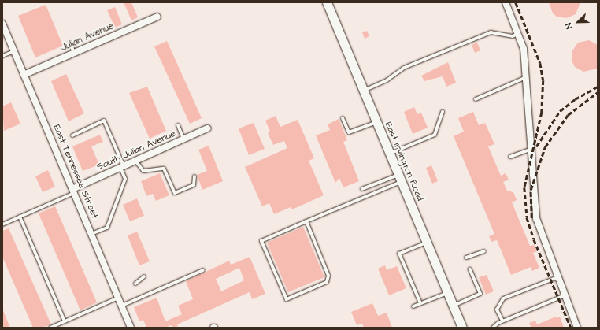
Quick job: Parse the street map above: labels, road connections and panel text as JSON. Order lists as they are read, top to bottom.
{
  "streets": {
    "street": [
      "Julian Avenue",
      "South Julian Avenue",
      "East Irvington Road",
      "East Tennessee Street"
    ]
  },
  "crossings": [
    ["Julian Avenue", "East Tennessee Street"],
    ["South Julian Avenue", "East Tennessee Street"]
  ],
  "north": "bottom left"
}
